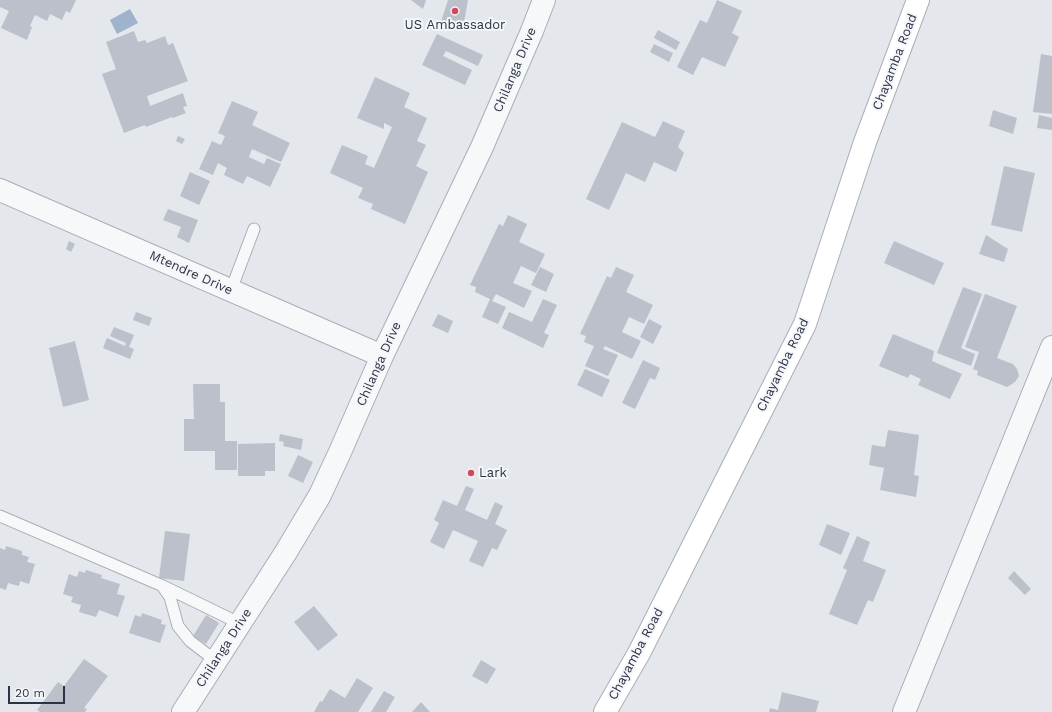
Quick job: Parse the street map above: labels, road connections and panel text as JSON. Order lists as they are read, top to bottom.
{
  "streets": {
    "street": ["Chayamba Road", "Chilanga Drive", "Mtendre Drive"]
  },
  "crossings": [
    ["Chilanga Drive", "Mtendre Drive"]
  ],
  "places": ["US Ambassador", "Lark"],
  "scale_bar": "20 m"
}
